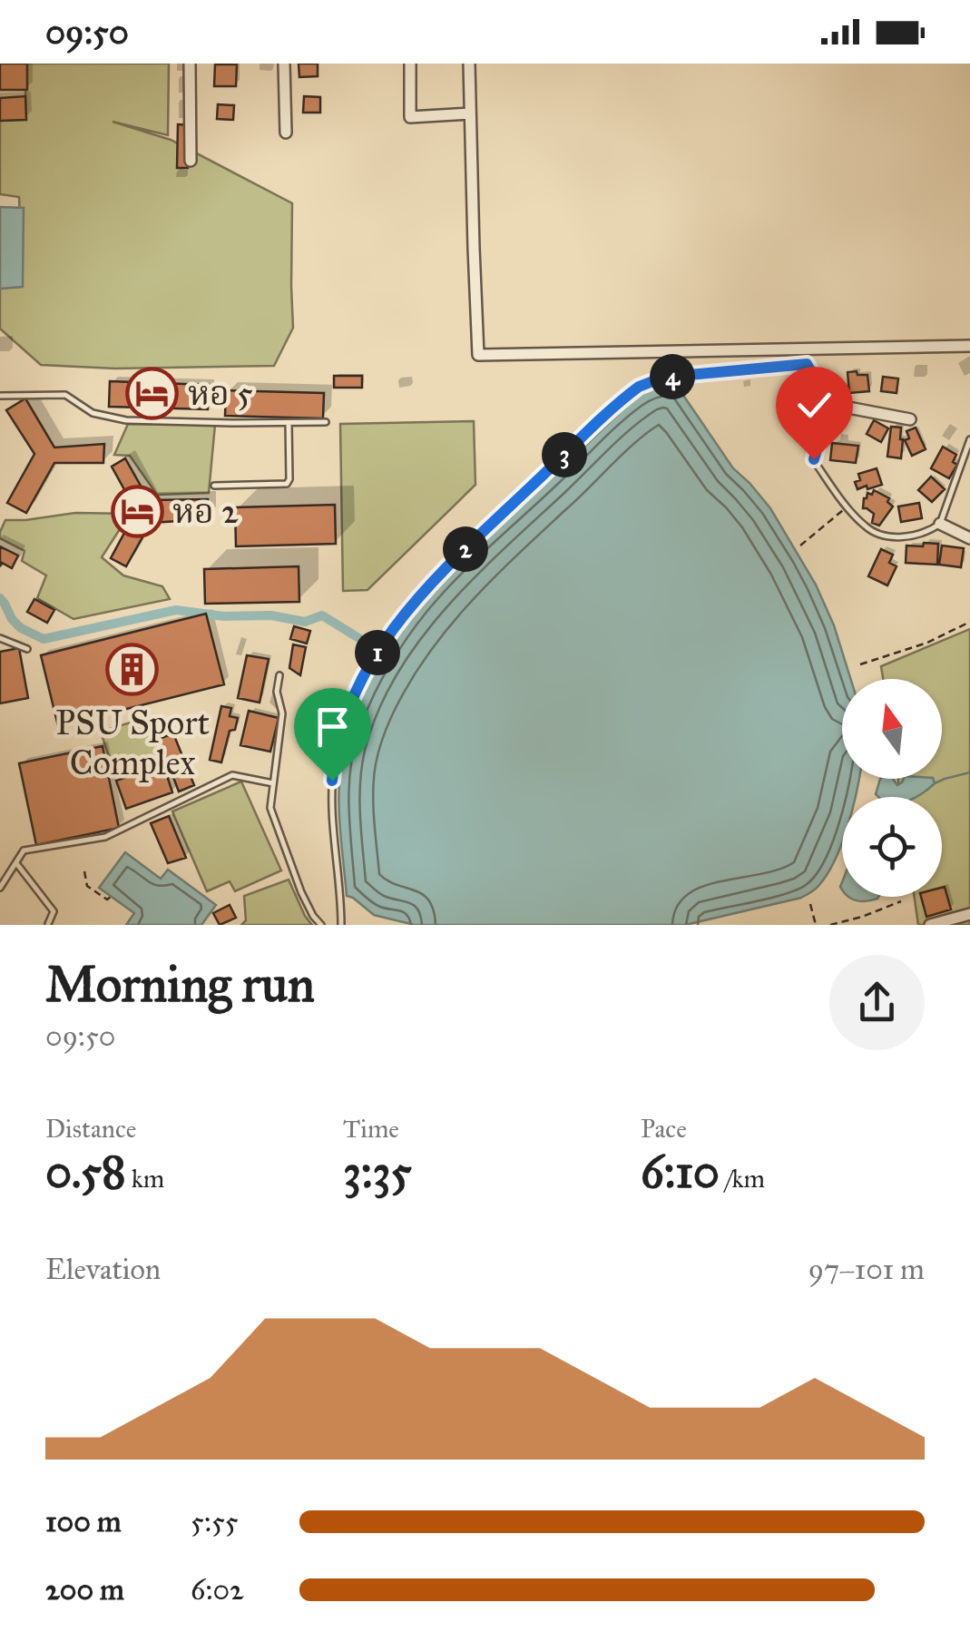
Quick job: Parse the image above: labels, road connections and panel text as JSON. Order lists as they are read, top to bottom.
{
  "places": {
    "hotel": ["หอ 5", "หอ 2"],
    "building": ["PSU Sport Complex"]
  },
  "north": "top",
  "page": {
    "status": "09:50",
    "pins": [
      "4",
      "3",
      "2",
      "1"
    ],
    "heading": ["Morning run", "09:50"],
    "stats": [
      ["Distance", "0.58 km"],
      ["Time", "3:35"],
      ["Pace", "6:10 /km"]
    ],
    "chart": ["Elevation", "97–101 m"],
    "list": [
      {
        "name": "100 m",
        "note": "5:55"
      },
      {
        "name": "200 m",
        "note": "6:02"
      }
    ]
  }
}
